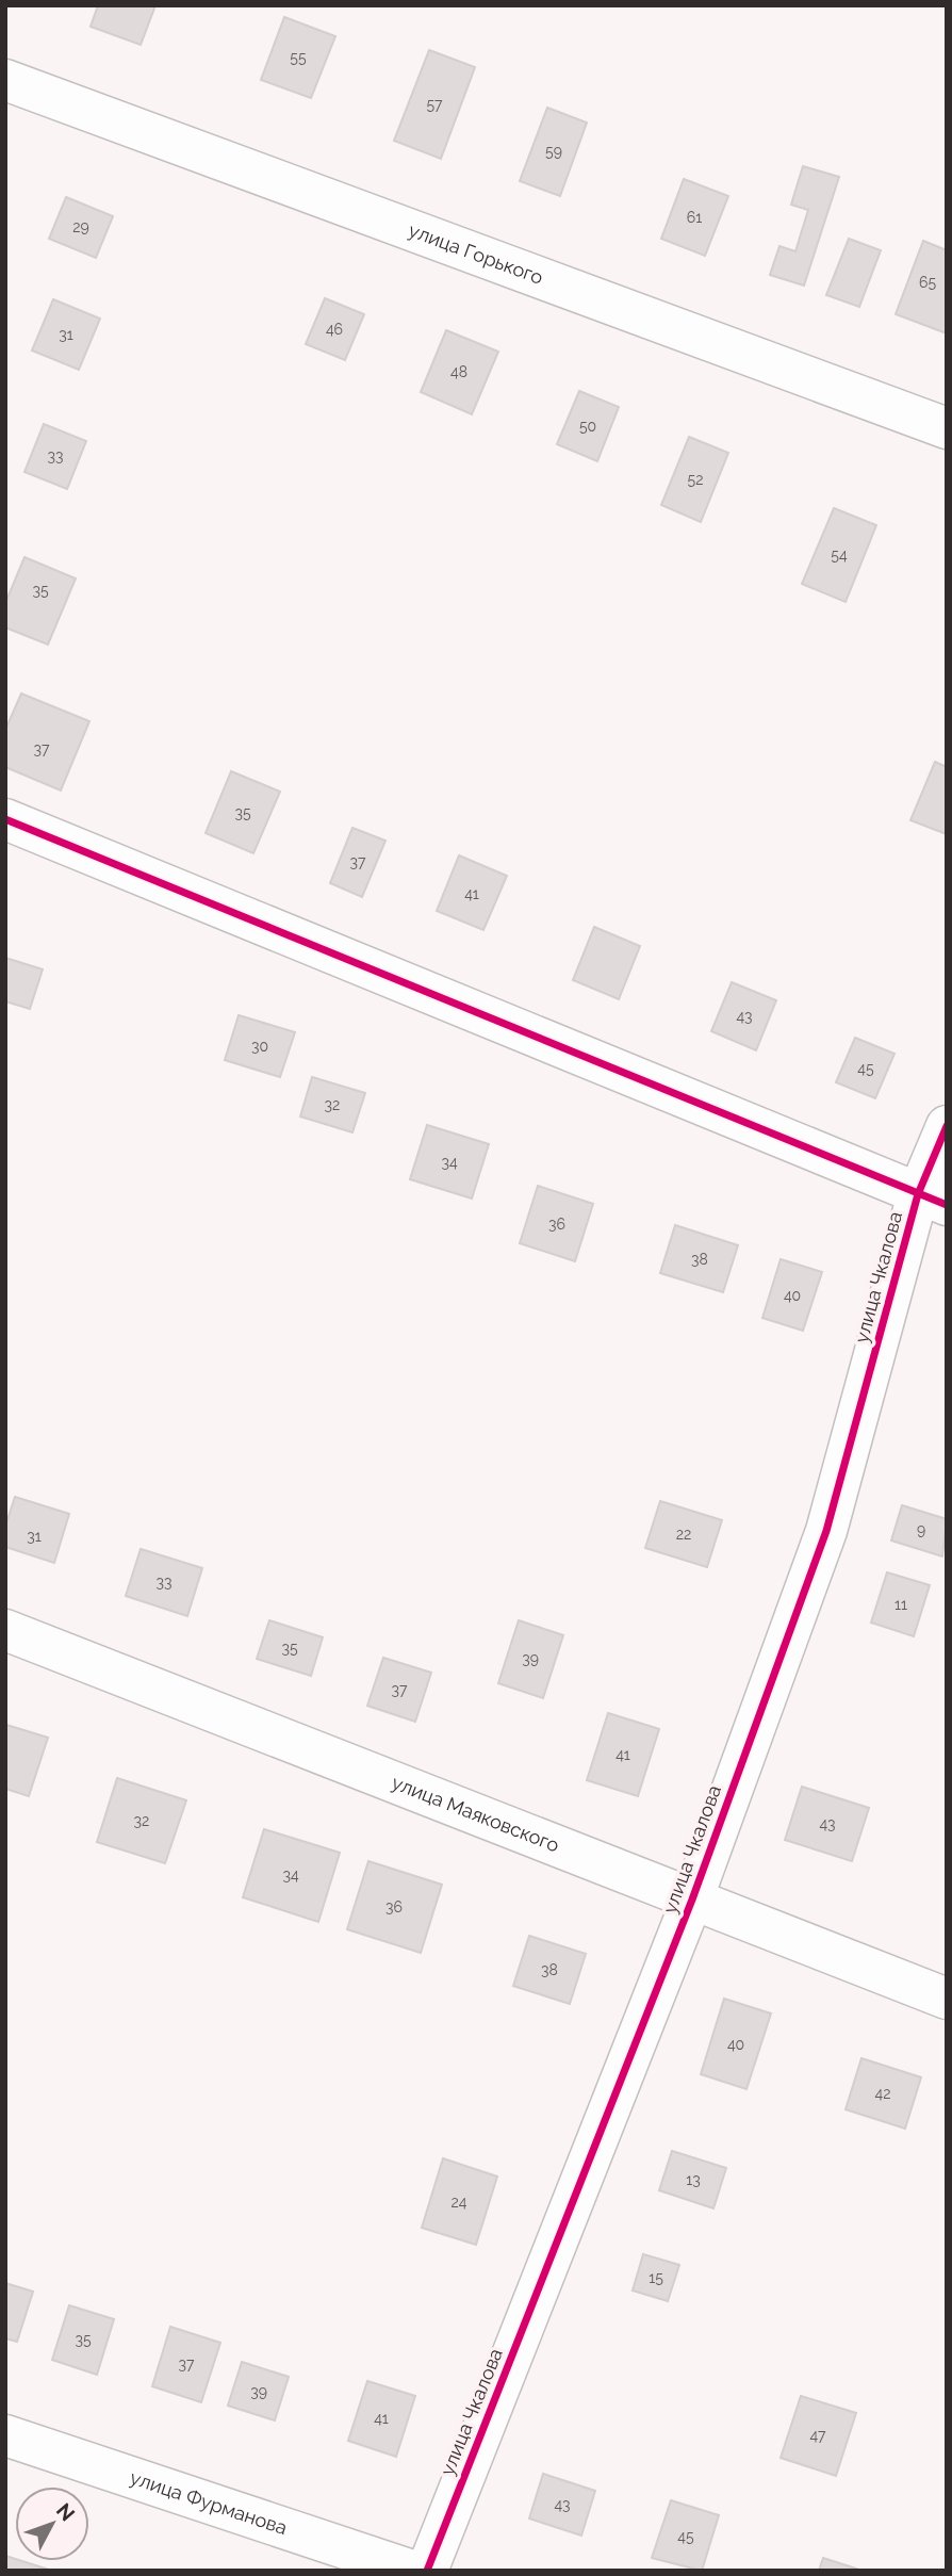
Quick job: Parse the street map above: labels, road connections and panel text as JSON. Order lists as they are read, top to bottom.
{
  "streets": {
    "street": [
      "улица Горького",
      "улица Чкалова",
      "улица Маяковского",
      "улица Фурманова"
    ]
  },
  "crossings": [
    ["улица Чкалова", "улица Маяковского"]
  ],
  "house_numbers": [
    "55",
    "57",
    "59",
    "61",
    "29",
    "65",
    "46",
    "31",
    "48",
    "50",
    "33",
    "52",
    "54",
    "35",
    "37",
    "35",
    "37",
    "41",
    "43",
    "30",
    "45",
    "32",
    "34",
    "36",
    "38",
    "40",
    "9",
    "22",
    "31",
    "33",
    "11",
    "35",
    "39",
    "37",
    "41",
    "32",
    "43",
    "34",
    "36",
    "38",
    "40",
    "42",
    "13",
    "24",
    "15",
    "35",
    "37",
    "39",
    "41",
    "47",
    "43",
    "45"
  ],
  "north": "top right"
}
